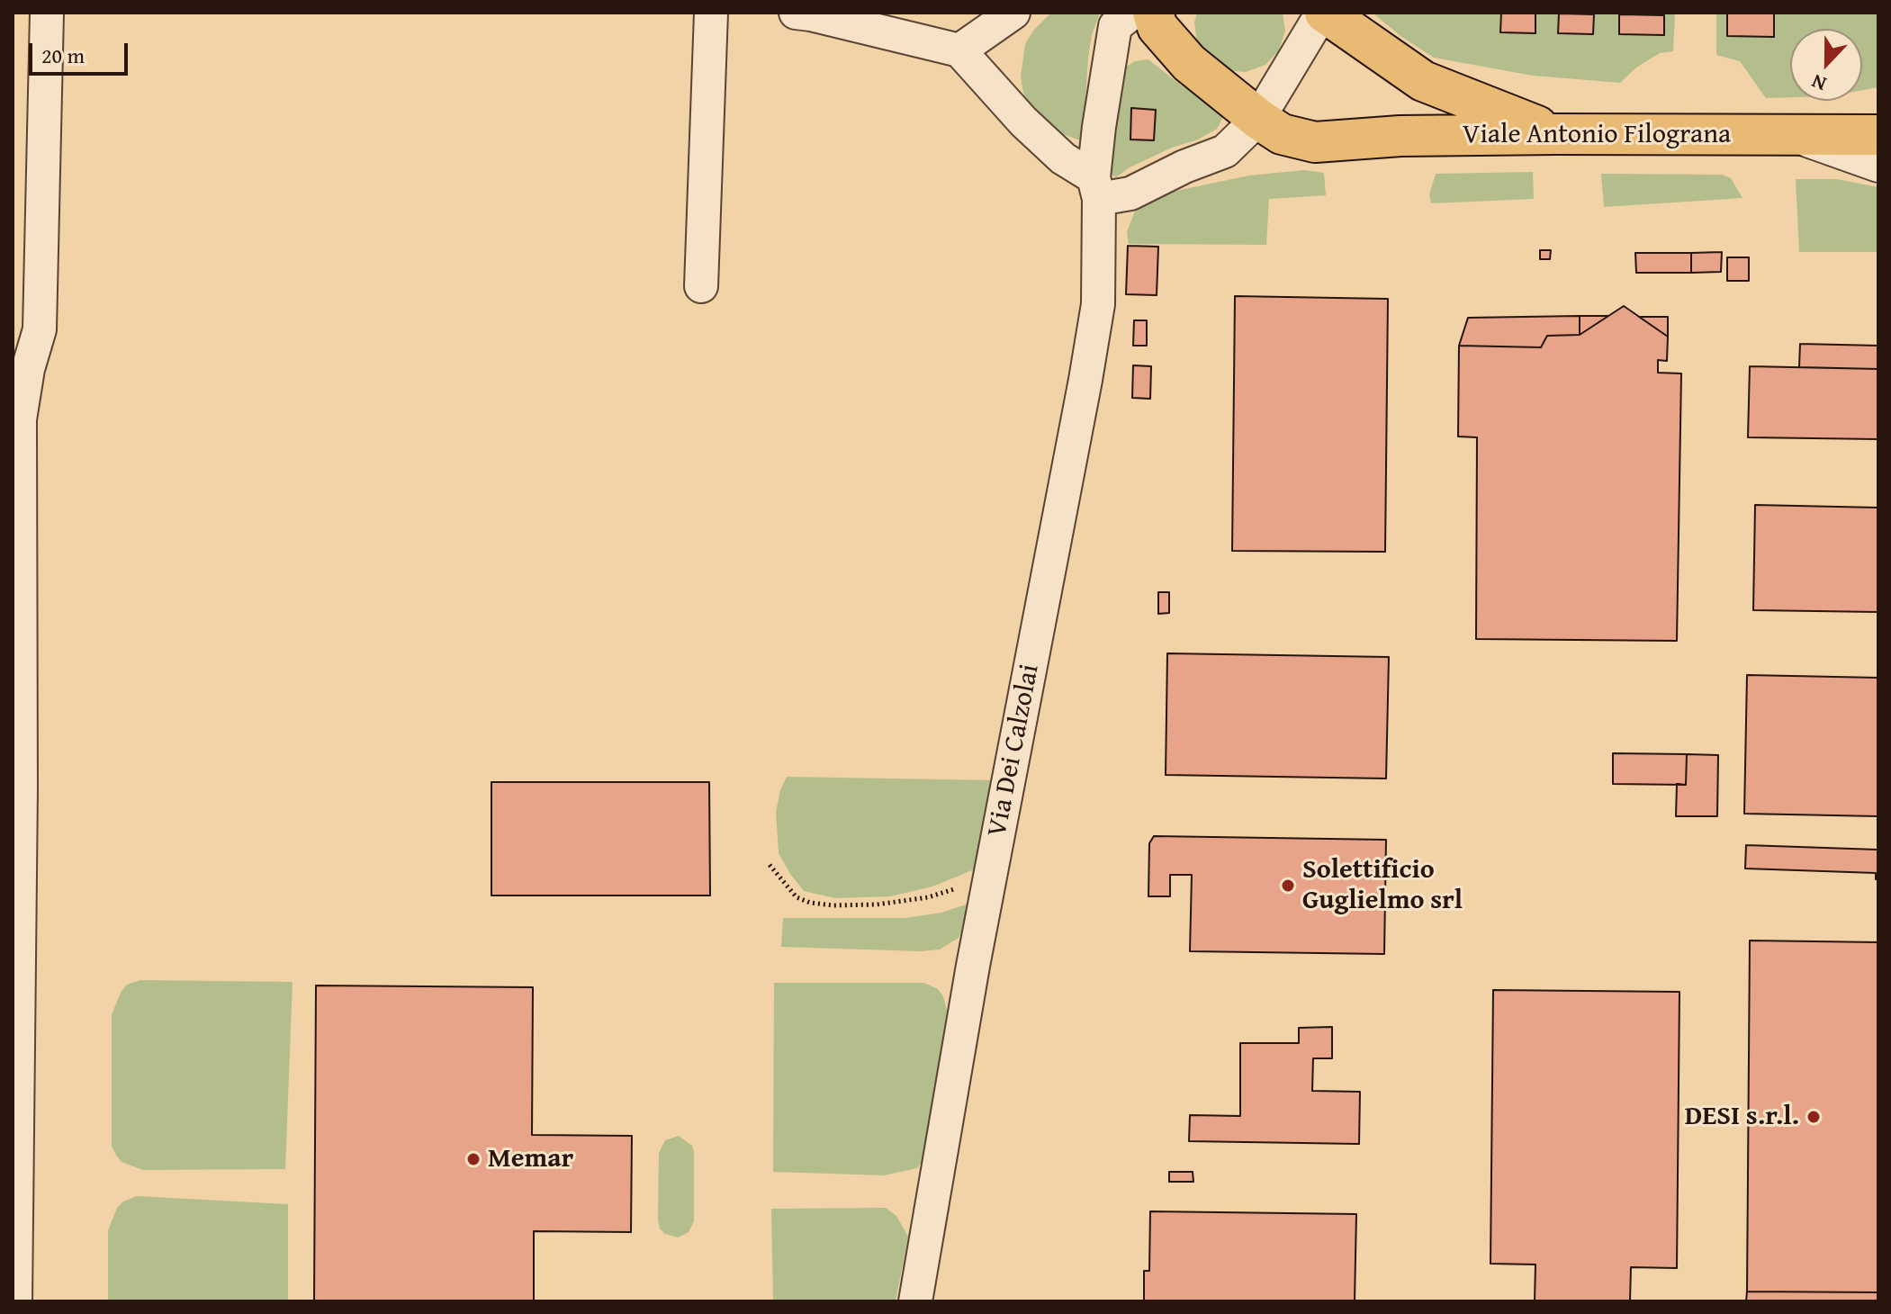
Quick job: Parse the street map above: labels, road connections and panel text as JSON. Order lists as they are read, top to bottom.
{
  "streets": {
    "main road": ["Viale Antonio Filograna"],
    "street": ["Via Dei Calzolai"]
  },
  "places": ["Solettificio Guglielmo srl", "DESI s.r.l.", "Memar"],
  "scale_bar": "20 m",
  "north": "bottom"
}
